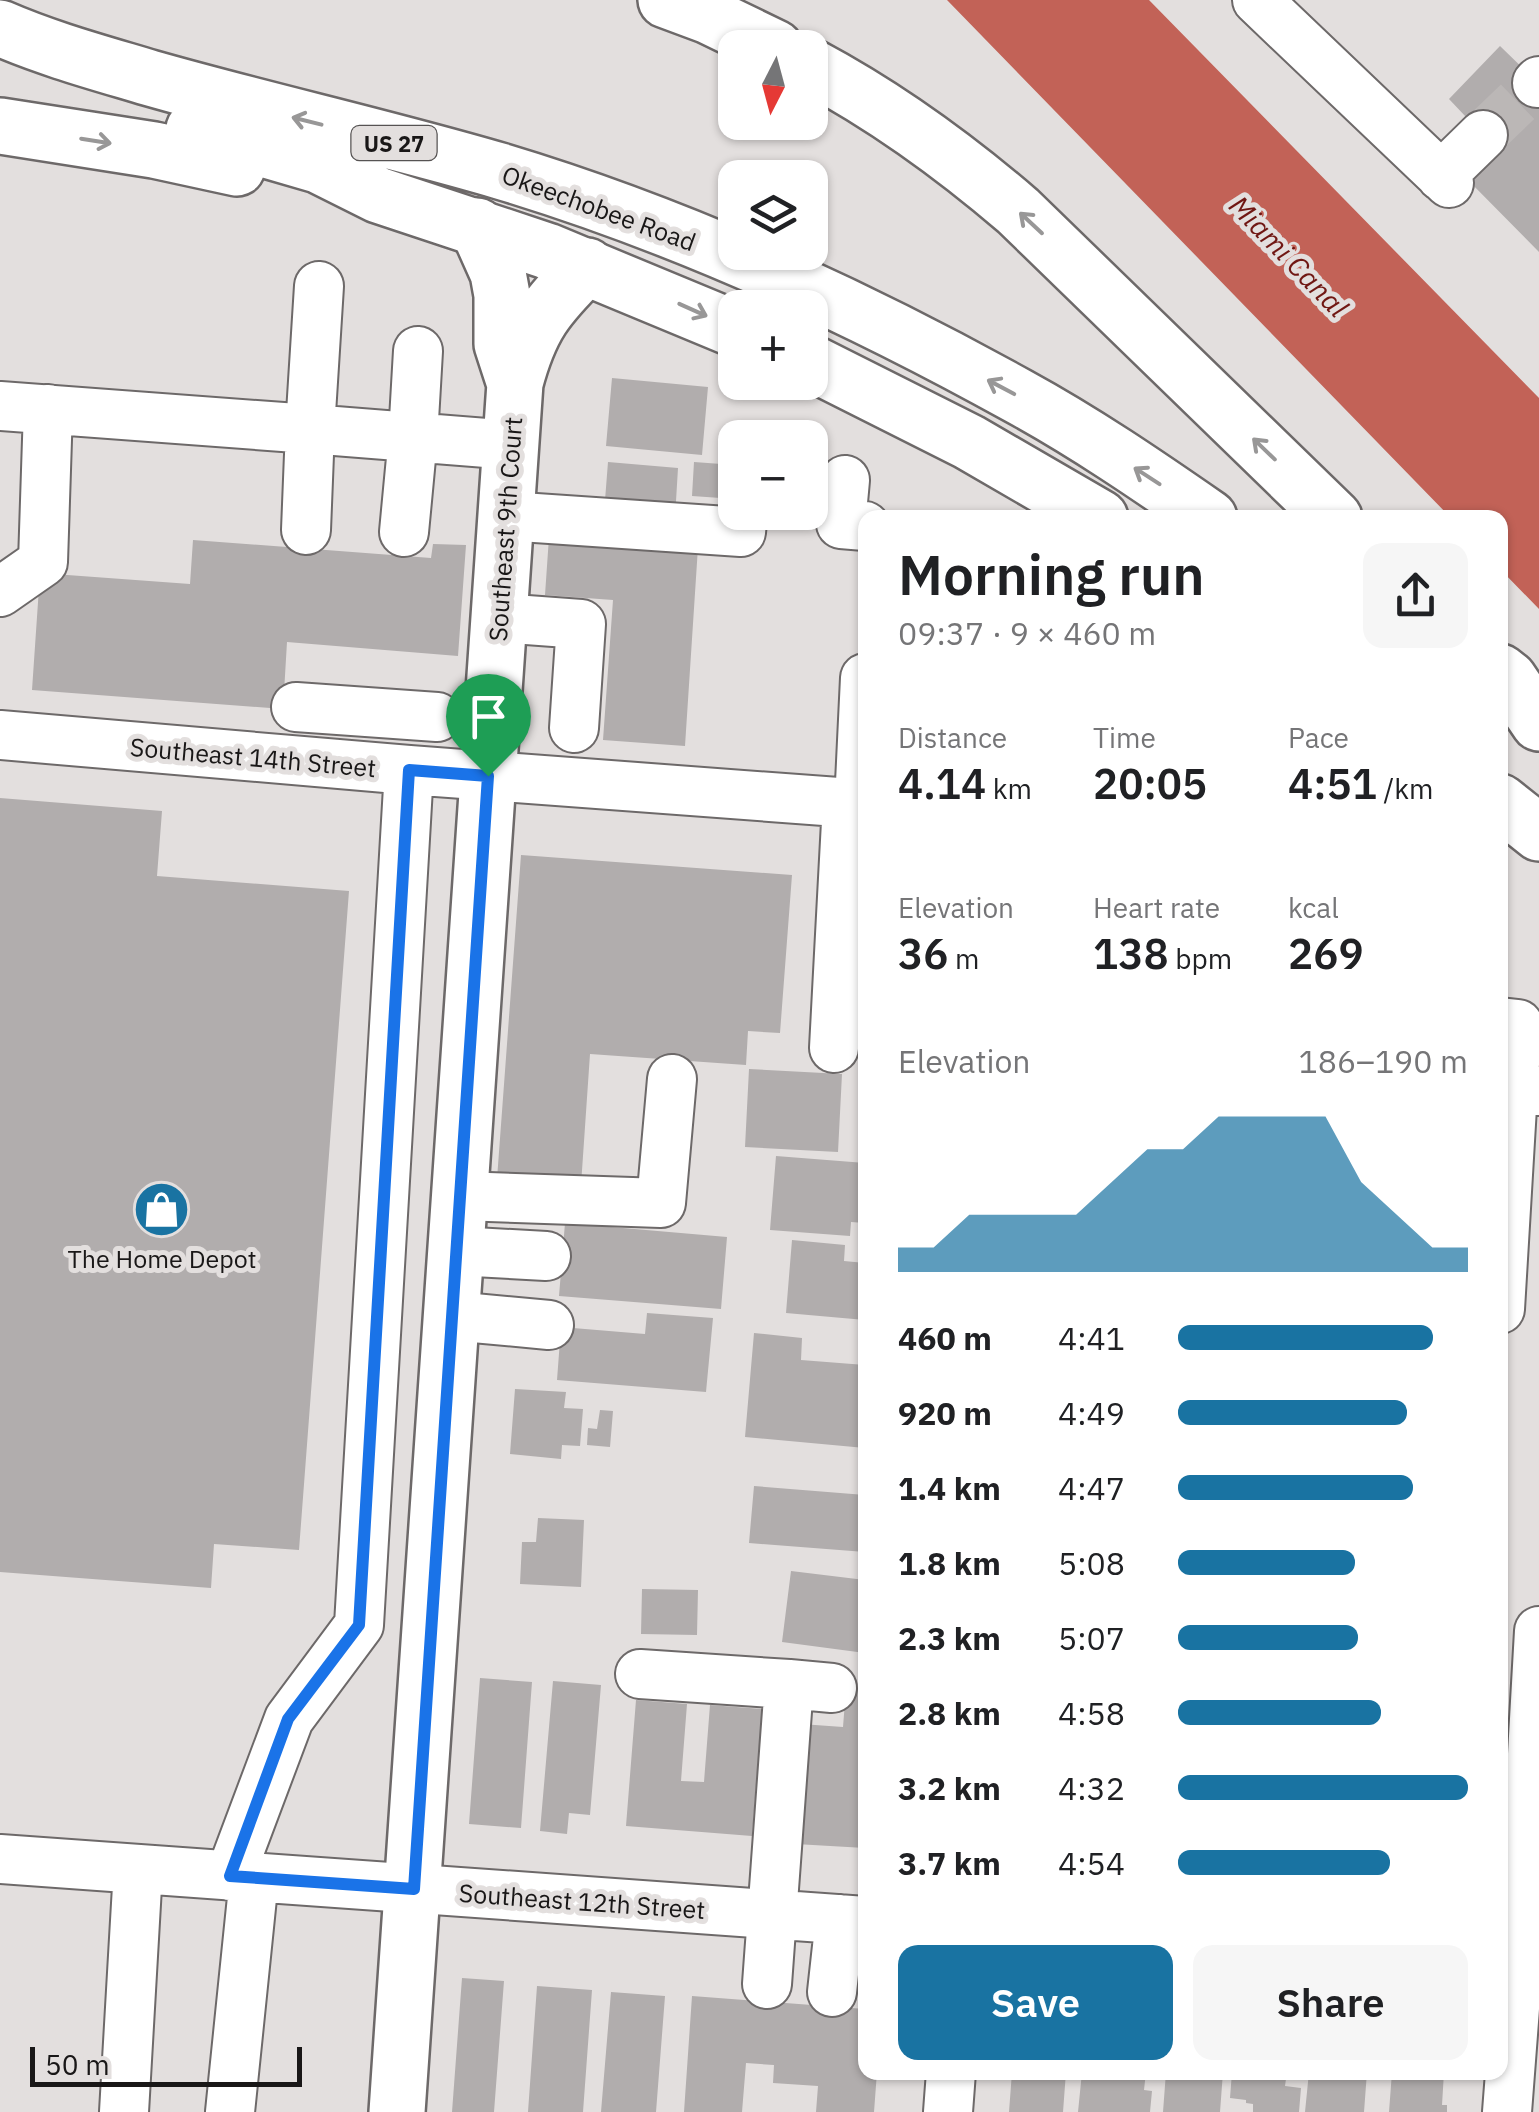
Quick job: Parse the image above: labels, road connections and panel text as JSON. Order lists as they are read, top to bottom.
{
  "streets": {
    "main road": ["US 27", "Okeechobee Road", "Southeast 9th Court"],
    "street": ["Southeast 14th Street", "Southeast 12th Street"]
  },
  "crossings": [
    ["US 27", "Southeast 9th Court"],
    ["Southeast 9th Court", "Southeast 14th Street"],
    ["Southeast 9th Court", "Southeast 12th Street"]
  ],
  "water": ["Miami Canal"],
  "places": {
    "shop": ["The Home Depot"]
  },
  "scale_bar": "50 m",
  "north": "bottom",
  "page": {
    "map_buttons": ["+", "−"],
    "heading": ["Morning run", "09:37 · 9 × 460 m"],
    "stats": [
      ["Distance", "4.14 km"],
      ["Time", "20:05"],
      ["Pace", "4:51 /km"],
      ["Elevation", "36 m"],
      ["Heart rate", "138 bpm"],
      ["kcal", "269"]
    ],
    "chart": ["Elevation", "186–190 m"],
    "list": [
      {
        "name": "460 m",
        "note": "4:41"
      },
      {
        "name": "920 m",
        "note": "4:49"
      },
      {
        "name": "1.4 km",
        "note": "4:47"
      },
      {
        "name": "1.8 km",
        "note": "5:08"
      },
      {
        "name": "2.3 km",
        "note": "5:07"
      },
      {
        "name": "2.8 km",
        "note": "4:58"
      },
      {
        "name": "3.2 km",
        "note": "4:32"
      },
      {
        "name": "3.7 km",
        "note": "4:54"
      }
    ],
    "buttons": ["Save", "Share"],
    "scale": "50 m"
  }
}
